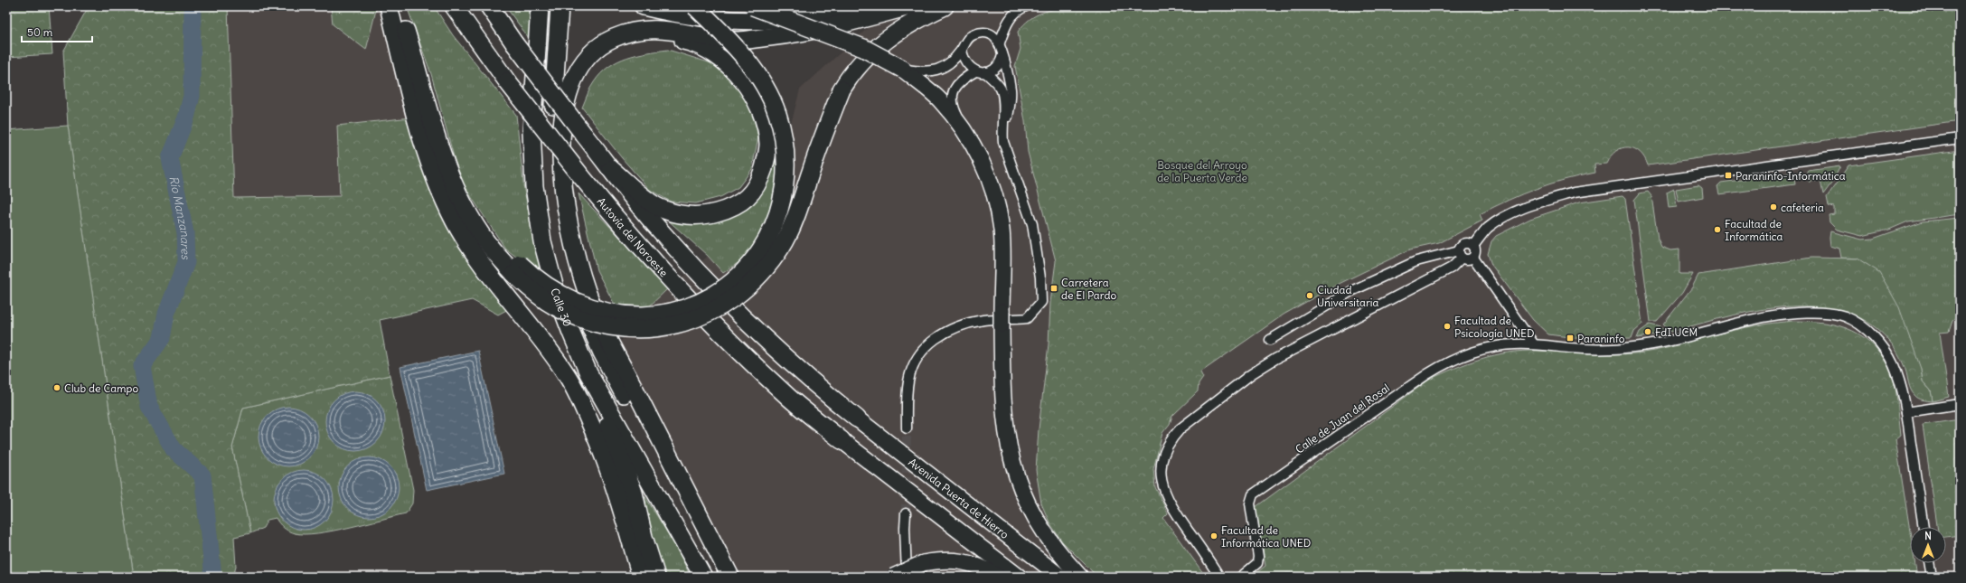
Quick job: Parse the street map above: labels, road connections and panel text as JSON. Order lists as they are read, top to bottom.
{
  "streets": {
    "highway": ["Autovía del Noroeste", "Calle 30", "Avenida Puerta de Hierro"],
    "street": ["Calle de Juan del Rosal"]
  },
  "water": ["Río Manzanares"],
  "parks": ["Bosque del Arroyo de la Puerta Verde"],
  "places": {
    "transit": ["Paraninfo-Informática", "Carretera de El Pardo", "Paraninfo"],
    "other": [
      "cafeteria",
      "Facultad de Informática",
      "Ciudad Universitaria",
      "Facultad de Psicología UNED",
      "FdI UCM",
      "Club de Campo",
      "Facultad de Informática UNED"
    ]
  },
  "scale_bar": "50 m",
  "north": "top"
}
